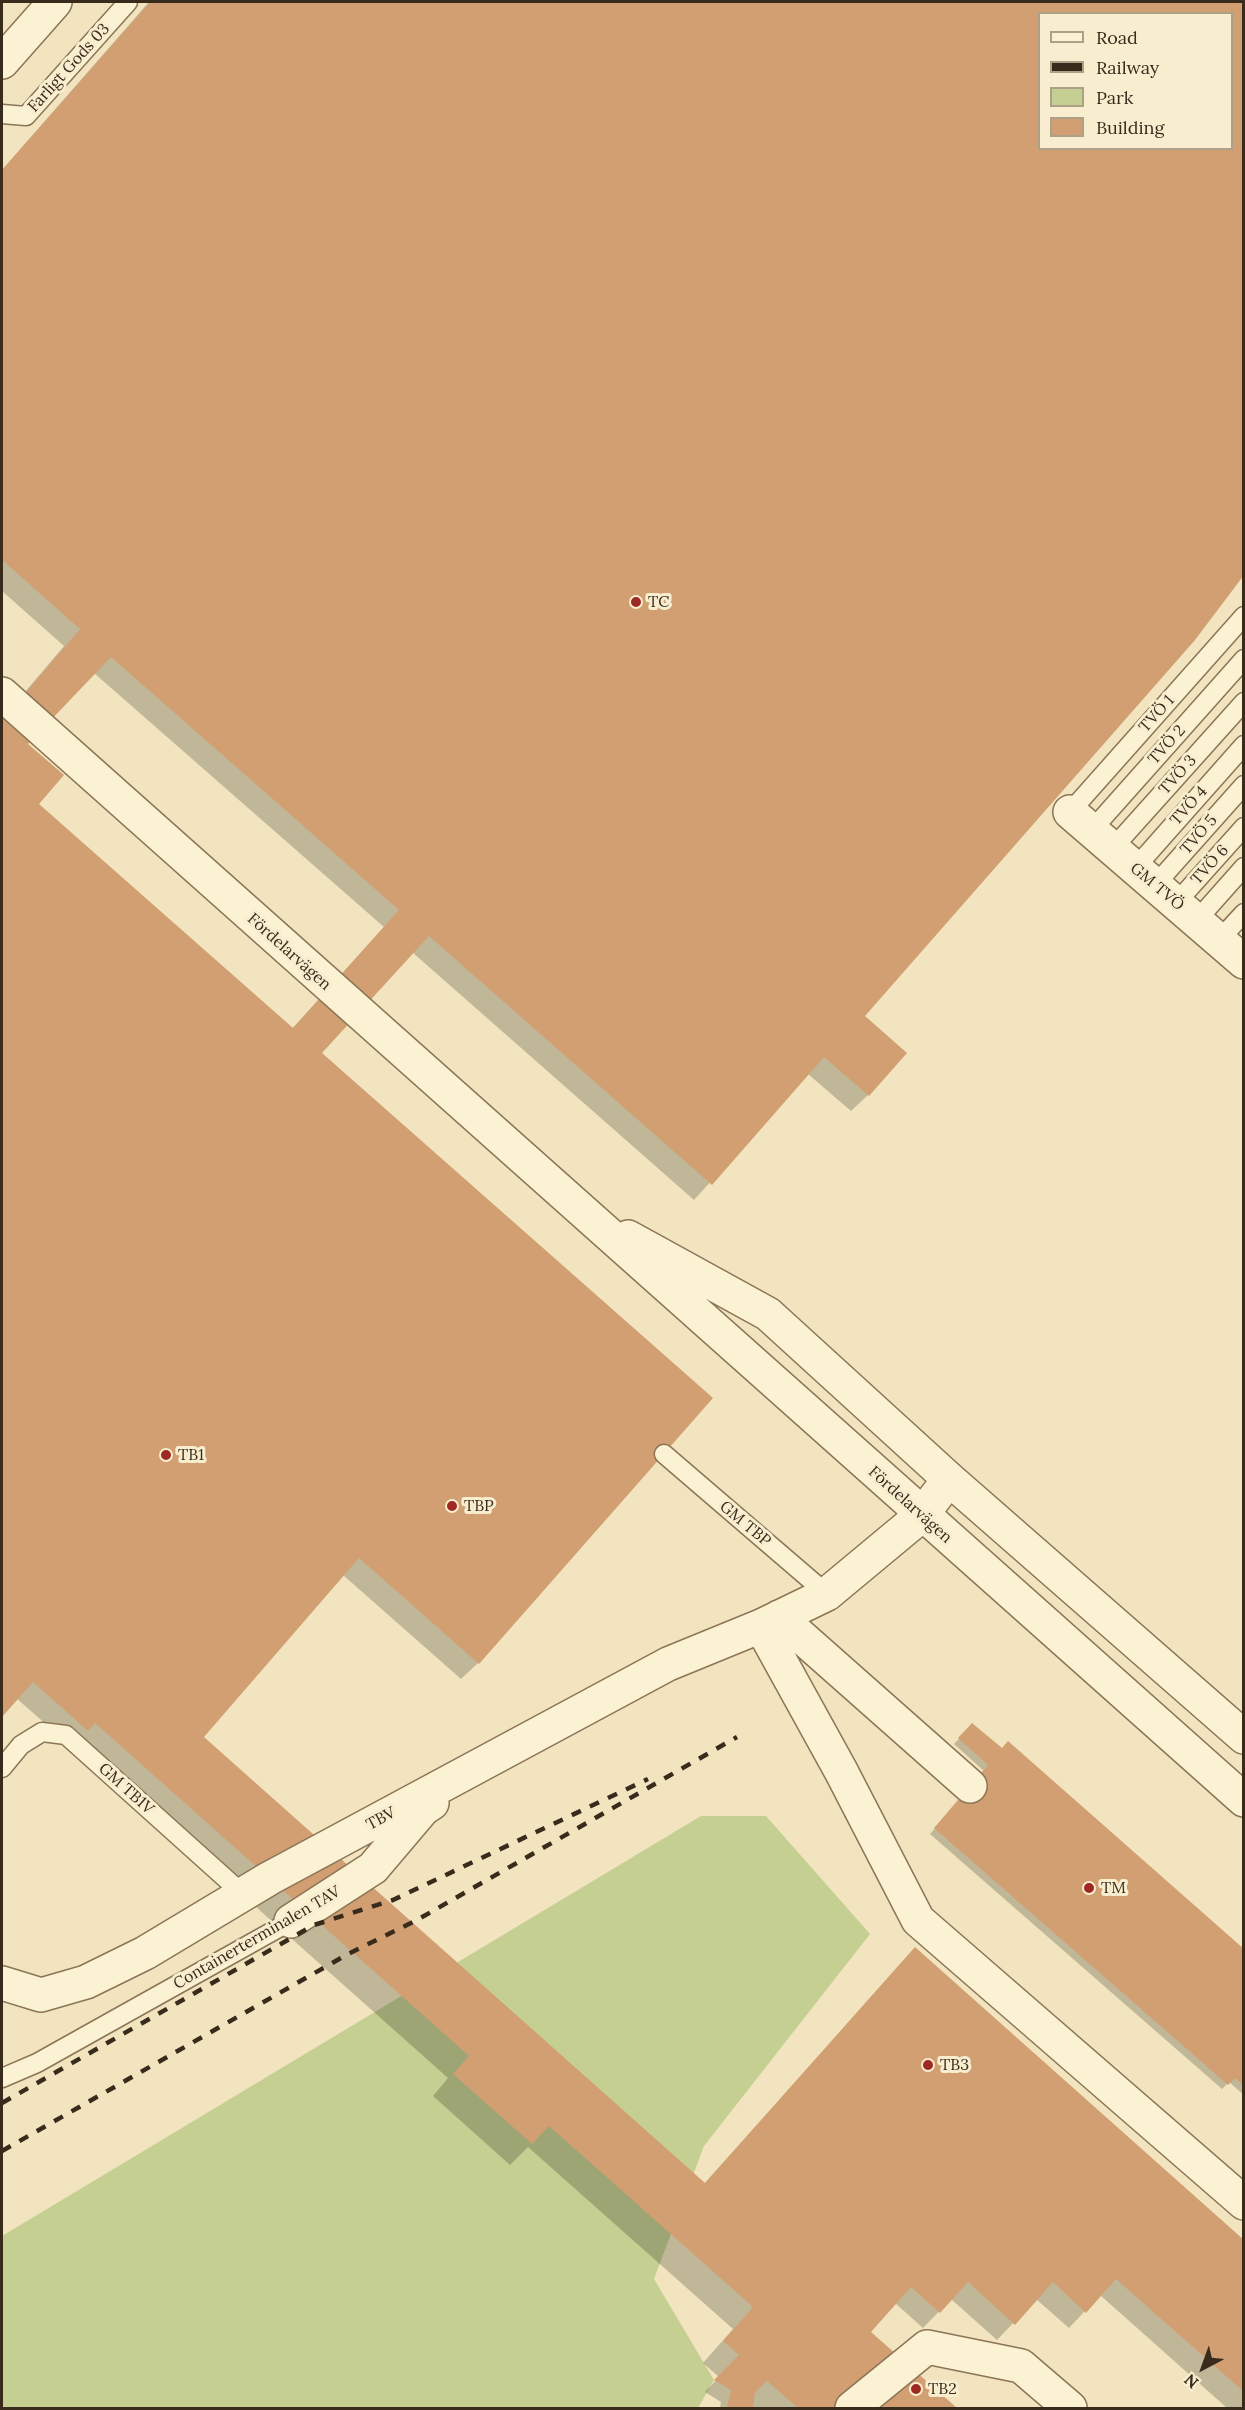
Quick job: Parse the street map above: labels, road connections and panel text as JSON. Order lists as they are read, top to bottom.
{
  "streets": {
    "street": ["Fördelarvägen", "TBV", "Containerterminalen TAV"],
    "lane": [
      "Farligt Gods 03",
      "TVÖ 1",
      "TVÖ 2",
      "TVÖ 3",
      "TVÖ 4",
      "TVÖ 5",
      "TVÖ 6",
      "GM TBP",
      "GM TB1V"
    ]
  },
  "crossings": [
    ["TVÖ 1", "TVÖ 2"],
    ["TVÖ 1", "TVÖ 3"],
    ["TVÖ 1", "TVÖ 4"],
    ["TVÖ 1", "TVÖ 5"],
    ["TVÖ 1", "TVÖ 6"],
    ["TVÖ 2", "TVÖ 3"],
    ["TVÖ 2", "TVÖ 4"],
    ["TVÖ 2", "TVÖ 5"],
    ["TVÖ 2", "TVÖ 6"],
    ["TVÖ 3", "TVÖ 4"],
    ["TVÖ 3", "TVÖ 5"],
    ["TVÖ 3", "TVÖ 6"],
    ["TVÖ 4", "TVÖ 5"],
    ["TVÖ 4", "TVÖ 6"],
    ["TVÖ 5", "TVÖ 6"],
    ["Fördelarvägen", "TBV"],
    ["GM TBP", "TBV"],
    ["GM TB1V", "TBV"],
    ["TBV", "Containerterminalen TAV"]
  ],
  "places": [
    "TC",
    "TB1",
    "TBP",
    "TM",
    "TB3",
    "TB2"
  ],
  "legend": [
    "Road",
    "Railway",
    "Park",
    "Building"
  ],
  "north": "bottom left"
}
